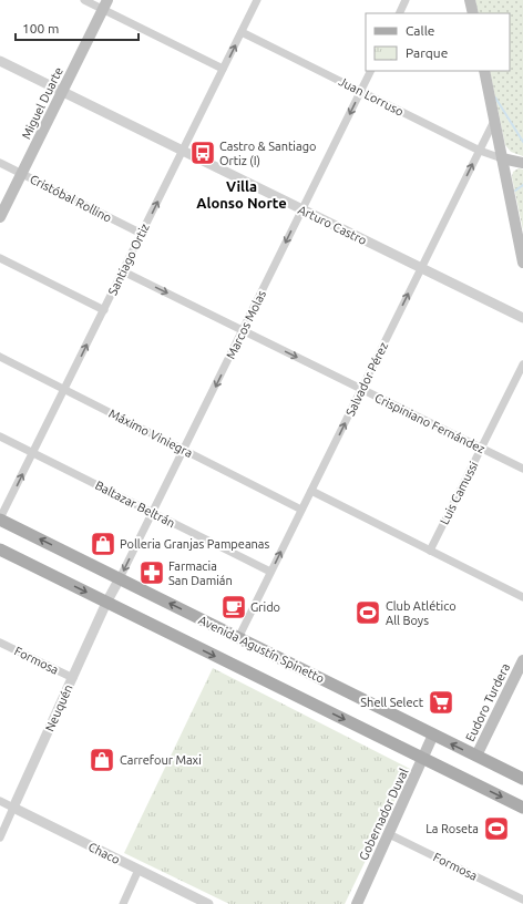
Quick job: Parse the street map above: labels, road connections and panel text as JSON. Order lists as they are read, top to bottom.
{
  "streets": {
    "main road": [
      "Miguel Duarte",
      "Avenida Agustín Spinetto",
      "Eudoro Turdera",
      "Gobernador Duval"
    ],
    "street": [
      "Juan Lorruso",
      "Cristóbal Rollino",
      "Arturo Castro",
      "Santiago Ortiz",
      "Marcos Molas",
      "Salvador Pérez",
      "Crispiniano Fernández",
      "Máximo Viniegra",
      "Luis Camussi",
      "Baltazar Beltrán",
      "Formosa",
      "Neuquén",
      "Chaco"
    ]
  },
  "crossings": [
    ["Juan Lorruso", "Santiago Ortiz"],
    ["Juan Lorruso", "Marcos Molas"],
    ["Juan Lorruso", "Salvador Pérez"],
    ["Miguel Duarte", "Cristóbal Rollino"],
    ["Miguel Duarte", "Arturo Castro"],
    ["Cristóbal Rollino", "Santiago Ortiz"],
    ["Arturo Castro", "Santiago Ortiz"],
    ["Arturo Castro", "Marcos Molas"],
    ["Arturo Castro", "Salvador Pérez"],
    ["Santiago Ortiz", "Crispiniano Fernández"],
    ["Santiago Ortiz", "Máximo Viniegra"],
    ["Santiago Ortiz", "Baltazar Beltrán"],
    ["Santiago Ortiz", "Avenida Agustín Spinetto"],
    ["Marcos Molas", "Crispiniano Fernández"],
    ["Marcos Molas", "Máximo Viniegra"],
    ["Marcos Molas", "Baltazar Beltrán"],
    ["Marcos Molas", "Avenida Agustín Spinetto"],
    ["Marcos Molas", "Neuquén"],
    ["Salvador Pérez", "Crispiniano Fernández"],
    ["Salvador Pérez", "Máximo Viniegra"],
    ["Salvador Pérez", "Baltazar Beltrán"],
    ["Salvador Pérez", "Avenida Agustín Spinetto"],
    ["Crispiniano Fernández", "Luis Camussi"],
    ["Avenida Agustín Spinetto", "Eudoro Turdera"],
    ["Avenida Agustín Spinetto", "Neuquén"],
    ["Avenida Agustín Spinetto", "Gobernador Duval"],
    ["Formosa", "Neuquén"],
    ["Formosa", "Gobernador Duval"],
    ["Neuquén", "Chaco"]
  ],
  "one_way": [
    "Santiago Ortiz",
    "Marcos Molas",
    "Salvador Pérez",
    "Crispiniano Fernández"
  ],
  "districts": ["Villa Alonso Norte"],
  "places": {
    "bus stop": ["Castro & Santiago Ortiz (I)"],
    "shop": ["Polleria Granjas Pampeanas", "Carrefour Maxi"],
    "pharmacy": ["Farmacia San Damián"],
    "cafe": ["Grido"],
    "sports": ["Club Atlético All Boys", "La Roseta"],
    "supermarket": ["Shell Select"]
  },
  "legend": ["Calle", "Parque"],
  "scale_bar": "100 m"
}
